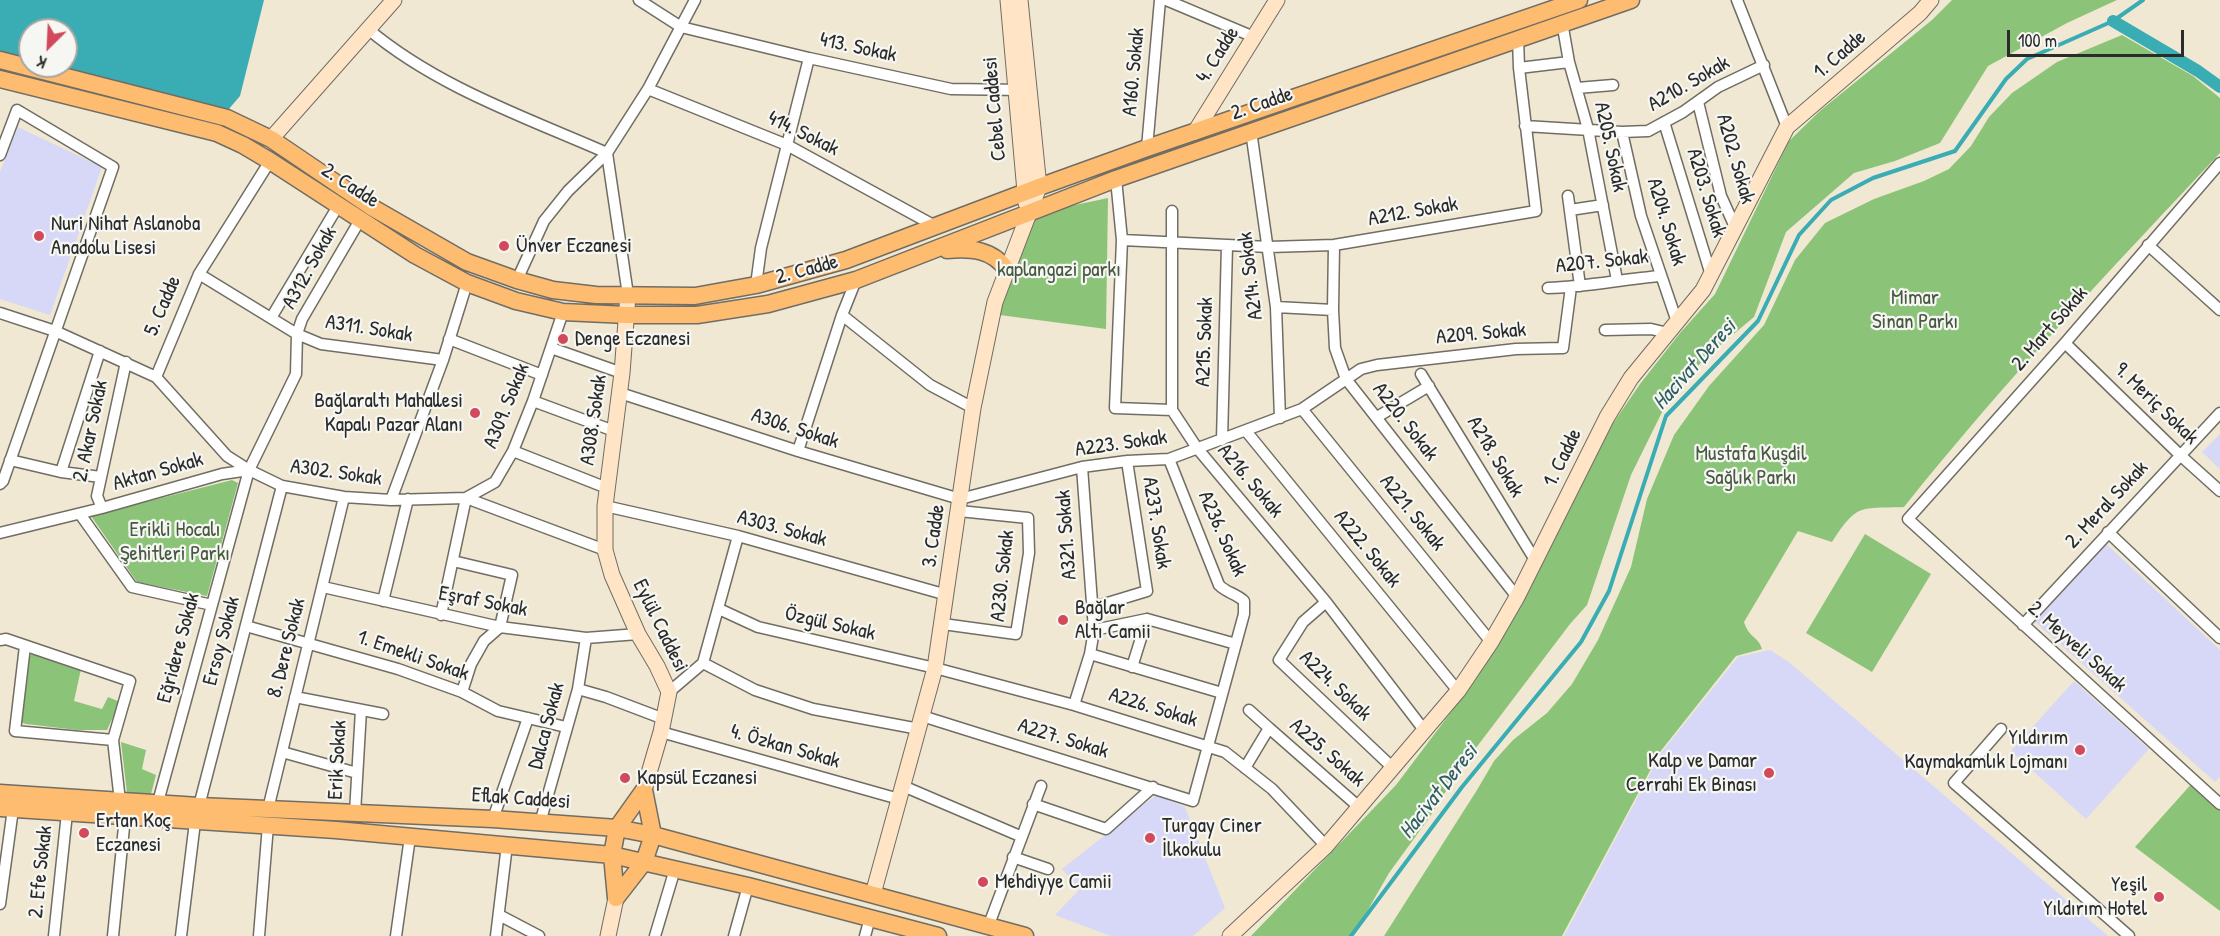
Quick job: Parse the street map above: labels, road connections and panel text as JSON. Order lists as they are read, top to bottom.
{
  "streets": {
    "main road": [
      "4. Cadde",
      "1. Cadde",
      "2. Cadde",
      "Cebel Caddesi",
      "A308. Sokak",
      "3. Cadde",
      "Eylül Caddesi",
      "Eflak Caddesi"
    ],
    "street": [
      "413. Sokak",
      "A160. Sokak",
      "A210. Sokak",
      "414. Sokak",
      "A205. Sokak",
      "A202. Sokak",
      "A203. Sokak",
      "A212. Sokak",
      "A204. Sokak",
      "A207. Sokak",
      "A312. Sokak",
      "A214. Sokak",
      "5. Cadde",
      "A311. Sokak",
      "2. Mart Sokak",
      "A209. Sokak",
      "A215. Sokak",
      "9. Meriç Sokak",
      "A309. Sokak",
      "A220. Sokak",
      "A306. Sokak",
      "2. Akar Sokak",
      "A223. Sokak",
      "A218. Sokak",
      "Aktan Sokak",
      "A302. Sokak",
      "A216. Sokak",
      "2. Meral Sokak",
      "A221. Sokak",
      "A237. Sokak",
      "A303. Sokak",
      "A236. Sokak",
      "A321. Sokak",
      "A222. Sokak",
      "A230. Sokak",
      "Eşraf Sokak",
      "Özgül Sokak",
      "Ersoy Sokak",
      "2. Meyveli Sokak",
      "Eğridere Sokak",
      "8. Dere Sokak",
      "1. Emekli Sokak",
      "A224. Sokak",
      "A226. Sokak",
      "Dalca Sokak",
      "A227. Sokak",
      "4. Özkan Sokak",
      "A225. Sokak",
      "Erik Sokak",
      "2. Efe Sokak"
    ]
  },
  "crossings": [
    ["413. Sokak", "Cebel Caddesi"],
    ["4. Cadde", "2. Cadde"],
    ["1. Cadde", "A202. Sokak"],
    ["1. Cadde", "A203. Sokak"],
    ["1. Cadde", "A204. Sokak"],
    ["1. Cadde", "A220. Sokak"],
    ["1. Cadde", "A218. Sokak"],
    ["1. Cadde", "A216. Sokak"],
    ["1. Cadde", "A221. Sokak"],
    ["1. Cadde", "A222. Sokak"],
    ["1. Cadde", "A224. Sokak"],
    ["1. Cadde", "A226. Sokak"],
    ["1. Cadde", "A225. Sokak"],
    ["A160. Sokak", "2. Cadde"],
    ["A210. Sokak", "A205. Sokak"],
    ["A210. Sokak", "A202. Sokak"],
    ["A210. Sokak", "A203. Sokak"],
    ["A210. Sokak", "A212. Sokak"],
    ["A210. Sokak", "A204. Sokak"],
    ["2. Cadde", "Cebel Caddesi"],
    ["2. Cadde", "414. Sokak"],
    ["2. Cadde", "A205. Sokak"],
    ["2. Cadde", "A212. Sokak"],
    ["2. Cadde", "A312. Sokak"],
    ["2. Cadde", "A214. Sokak"],
    ["2. Cadde", "5. Cadde"],
    ["2. Cadde", "A309. Sokak"],
    ["2. Cadde", "A308. Sokak"],
    ["2. Cadde", "3. Cadde"],
    ["Cebel Caddesi", "3. Cadde"],
    ["A205. Sokak", "A207. Sokak"],
    ["A212. Sokak", "A214. Sokak"],
    ["A212. Sokak", "A215. Sokak"],
    ["A212. Sokak", "A220. Sokak"],
    ["A204. Sokak", "A207. Sokak"],
    ["A207. Sokak", "A209. Sokak"],
    ["A312. Sokak", "A311. Sokak"],
    ["A312. Sokak", "Aktan Sokak"],
    ["A312. Sokak", "A302. Sokak"],
    ["A312. Sokak", "Eğridere Sokak"],
    ["A214. Sokak", "A223. Sokak"],
    ["5. Cadde", "A311. Sokak"],
    ["5. Cadde", "A302. Sokak"],
    ["2. Mart Sokak", "9. Meriç Sokak"],
    ["2. Mart Sokak", "2. Meyveli Sokak"],
    ["A209. Sokak", "A220. Sokak"],
    ["A209. Sokak", "A223. Sokak"],
    ["A215. Sokak", "A223. Sokak"],
    ["9. Meriç Sokak", "2. Meral Sokak"],
    ["A309. Sokak", "A302. Sokak"],
    ["A308. Sokak", "A306. Sokak"],
    ["A308. Sokak", "A302. Sokak"],
    ["A308. Sokak", "A303. Sokak"],
    ["A308. Sokak", "Eylül Caddesi"],
    ["A220. Sokak", "A223. Sokak"],
    ["A306. Sokak", "A223. Sokak"],
    ["A306. Sokak", "3. Cadde"],
    ["A306. Sokak", "A230. Sokak"],
    ["2. Akar Sokak", "Aktan Sokak"],
    ["2. Akar Sokak", "A302. Sokak"],
    ["A223. Sokak", "A216. Sokak"],
    ["A223. Sokak", "A221. Sokak"],
    ["A223. Sokak", "A237. Sokak"],
    ["A223. Sokak", "A236. Sokak"],
    ["A223. Sokak", "A321. Sokak"],
    ["A223. Sokak", "3. Cadde"],
    ["A223. Sokak", "A222. Sokak"],
    ["A223. Sokak", "A230. Sokak"],
    ["Aktan Sokak", "A302. Sokak"],
    ["Aktan Sokak", "Eğridere Sokak"],
    ["A302. Sokak", "Eylül Caddesi"],
    ["A302. Sokak", "Ersoy Sokak"],
    ["A302. Sokak", "Eğridere Sokak"],
    ["A302. Sokak", "8. Dere Sokak"],
    ["A216. Sokak", "A224. Sokak"],
    ["2. Meral Sokak", "2. Meyveli Sokak"],
    ["A237. Sokak", "A321. Sokak"],
    ["A303. Sokak", "3. Cadde"],
    ["A321. Sokak", "A226. Sokak"],
    ["3. Cadde", "A230. Sokak"],
    ["3. Cadde", "Özgül Sokak"],
    ["3. Cadde", "A226. Sokak"],
    ["3. Cadde", "A227. Sokak"],
    ["3. Cadde", "4. Özkan Sokak"],
    ["3. Cadde", "Eflak Caddesi"],
    ["Eşraf Sokak", "Eylül Caddesi"],
    ["Eşraf Sokak", "8. Dere Sokak"],
    ["Eşraf Sokak", "Dalca Sokak"],
    ["Özgül Sokak", "A226. Sokak"],
    ["Eylül Caddesi", "4. Özkan Sokak"],
    ["Ersoy Sokak", "1. Emekli Sokak"],
    ["Ersoy Sokak", "Eflak Caddesi"],
    ["Eğridere Sokak", "Eflak Caddesi"],
    ["8. Dere Sokak", "1. Emekli Sokak"],
    ["8. Dere Sokak", "Erik Sokak"],
    ["8. Dere Sokak", "Eflak Caddesi"],
    ["1. Emekli Sokak", "Dalca Sokak"],
    ["A226. Sokak", "A227. Sokak"],
    ["A226. Sokak", "A225. Sokak"],
    ["Dalca Sokak", "4. Özkan Sokak"],
    ["Dalca Sokak", "Eflak Caddesi"],
    ["Erik Sokak", "Eflak Caddesi"],
    ["Eflak Caddesi", "2. Efe Sokak"]
  ],
  "water": ["Hacivat Deresi"],
  "parks": [
    "kaplangazi parkı",
    "Mimar Sinan Parkı",
    "Mustafa Kuşdil Sağlık Parkı",
    "Erikli Hocalı Şehitleri Parkı"
  ],
  "places": [
    "Nuri Nihat Aslanoba Anadolu Lisesi",
    "Ünver Eczanesi",
    "Denge Eczanesi",
    "Bağlaraltı Mahallesi Kapalı Pazar Alanı",
    "Bağlar Altı Camii",
    "Yıldırım Kaymakamlık Lojmanı",
    "Kalp ve Damar Cerrahi Ek Binası",
    "Kapsül Eczanesi",
    "Ertan Koç Eczanesi",
    "Turgay Ciner İlkokulu",
    "Mehdiyye Camii",
    "Yeşil Yıldırım Hotel"
  ],
  "scale_bar": "100 m",
  "north": "bottom left"
}
